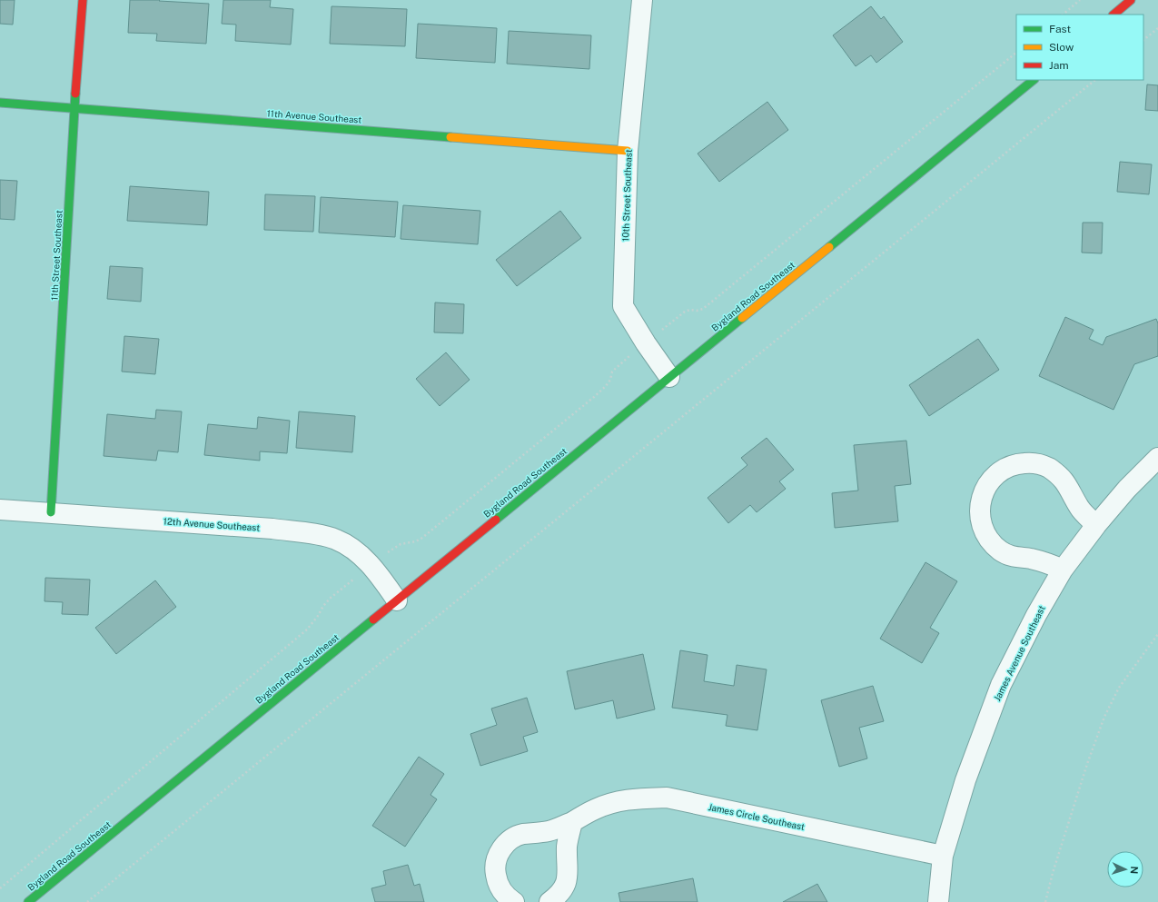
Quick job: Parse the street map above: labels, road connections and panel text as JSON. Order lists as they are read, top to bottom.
{
  "streets": {
    "street": [
      "11th Avenue Southeast",
      "10th Street Southeast",
      "11th Street Southeast",
      "Bygland Road Southeast",
      "12th Avenue Southeast",
      "James Avenue Southeast",
      "James Circle Southeast"
    ]
  },
  "crossings": [
    ["11th Avenue Southeast", "10th Street Southeast"],
    ["11th Avenue Southeast", "11th Street Southeast"],
    ["10th Street Southeast", "Bygland Road Southeast"],
    ["11th Street Southeast", "12th Avenue Southeast"],
    ["Bygland Road Southeast", "12th Avenue Southeast"],
    ["James Avenue Southeast", "James Circle Southeast"]
  ],
  "legend": ["Fast", "Slow", "Jam"],
  "north": "right"
}
